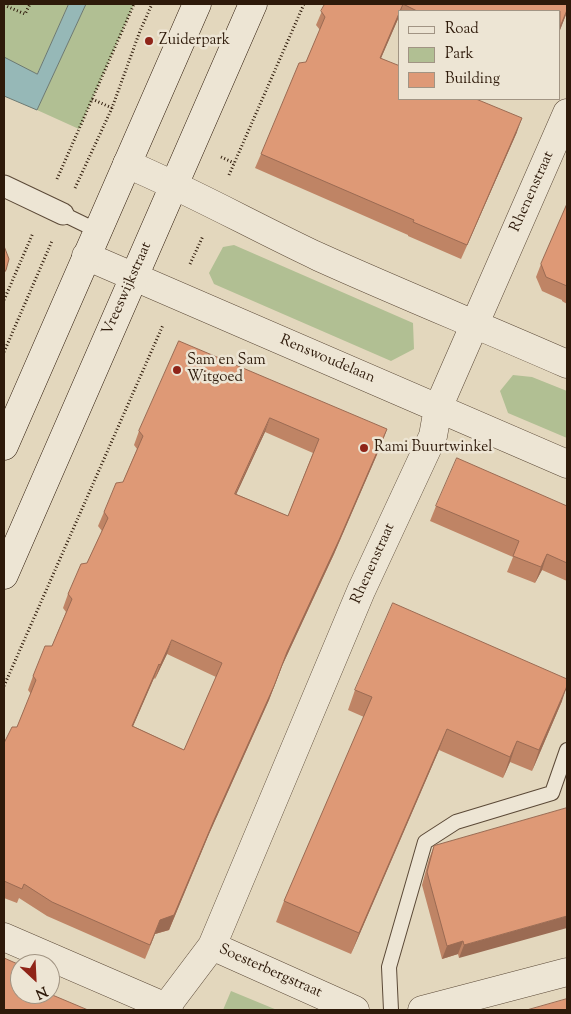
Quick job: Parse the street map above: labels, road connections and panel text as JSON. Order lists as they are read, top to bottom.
{
  "streets": {
    "street": [
      "Rhenenstraat",
      "Vreeswijkstraat",
      "Renswoudelaan",
      "Soesterbergstraat"
    ]
  },
  "crossings": [
    ["Rhenenstraat", "Renswoudelaan"],
    ["Rhenenstraat", "Soesterbergstraat"],
    ["Vreeswijkstraat", "Renswoudelaan"]
  ],
  "places": ["Zuiderpark", "Sam en Sam Witgoed", "Rami Buurtwinkel"],
  "legend": ["Road", "Park", "Building"],
  "north": "bottom right"
}
